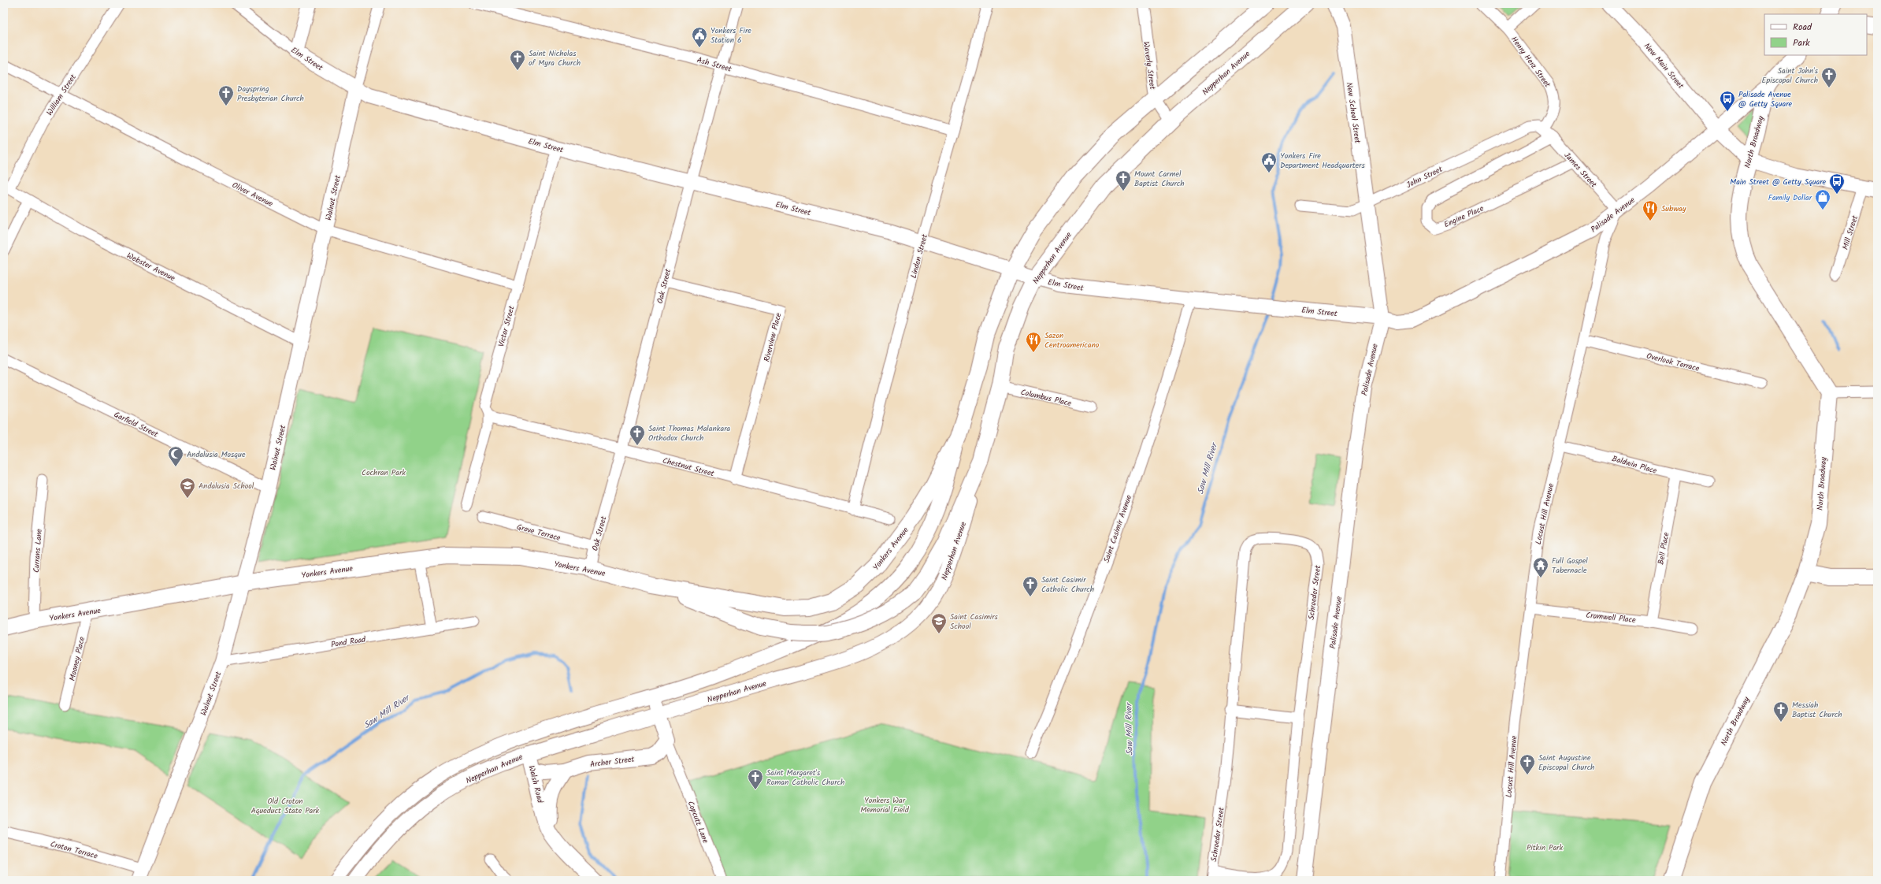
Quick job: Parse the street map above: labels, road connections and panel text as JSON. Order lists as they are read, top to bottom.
{
  "streets": {
    "main road": ["Nepperhan Avenue", "North Broadway", "Yonkers Avenue"],
    "street": [
      "Elm Street",
      "Henry Herz Street",
      "Ash Street",
      "Waverly Street",
      "New Main Street",
      "William Street",
      "New School Street",
      "James Street",
      "John Street",
      "Oliver Avenue",
      "Walnut Street",
      "Palisade Avenue",
      "Engine Place",
      "Mill Street",
      "Linden Street",
      "Webster Avenue",
      "Oak Street",
      "Victor Street",
      "Riverview Place",
      "Overlook Terrace",
      "Columbus Place",
      "Garfield Street",
      "Baldwin Place",
      "Chestnut Street",
      "Locust Hill Avenue",
      "Saint Casimir Avenue",
      "Grove Terrace",
      "Bell Place",
      "Currans Lane",
      "Schroeder Street",
      "Cromwell Place",
      "Pond Road",
      "Mooney Place",
      "Archer Street",
      "Walsh Road",
      "Copcutt Lane",
      "Croton Terrace"
    ]
  },
  "crossings": [
    ["Elm Street", "Nepperhan Avenue"],
    ["Elm Street", "New School Street"],
    ["Elm Street", "Walnut Street"],
    ["Elm Street", "Palisade Avenue"],
    ["Elm Street", "Linden Street"],
    ["Elm Street", "Oak Street"],
    ["Elm Street", "Victor Street"],
    ["Elm Street", "Saint Casimir Avenue"],
    ["Henry Herz Street", "James Street"],
    ["Henry Herz Street", "John Street"],
    ["Ash Street", "Linden Street"],
    ["Ash Street", "Oak Street"],
    ["Waverly Street", "Nepperhan Avenue"],
    ["New Main Street", "North Broadway"],
    ["New Main Street", "Palisade Avenue"],
    ["Nepperhan Avenue", "Columbus Place"],
    ["Nepperhan Avenue", "Yonkers Avenue"],
    ["Nepperhan Avenue", "Walsh Road"],
    ["Nepperhan Avenue", "Copcutt Lane"],
    ["William Street", "Oliver Avenue"],
    ["William Street", "Webster Avenue"],
    ["New School Street", "John Street"],
    ["New School Street", "Palisade Avenue"],
    ["North Broadway", "Palisade Avenue"],
    ["James Street", "John Street"],
    ["James Street", "Palisade Avenue"],
    ["James Street", "Engine Place"],
    ["James Street", "Locust Hill Avenue"],
    ["Oliver Avenue", "Walnut Street"],
    ["Oliver Avenue", "Victor Street"],
    ["Walnut Street", "Webster Avenue"],
    ["Walnut Street", "Garfield Street"],
    ["Walnut Street", "Yonkers Avenue"],
    ["Walnut Street", "Pond Road"],
    ["Walnut Street", "Croton Terrace"],
    ["Palisade Avenue", "Locust Hill Avenue"],
    ["Linden Street", "Chestnut Street"],
    ["Oak Street", "Riverview Place"],
    ["Oak Street", "Chestnut Street"],
    ["Oak Street", "Grove Terrace"],
    ["Oak Street", "Yonkers Avenue"],
    ["Victor Street", "Chestnut Street"],
    ["Riverview Place", "Chestnut Street"],
    ["Overlook Terrace", "Locust Hill Avenue"],
    ["Baldwin Place", "Locust Hill Avenue"],
    ["Baldwin Place", "Bell Place"],
    ["Locust Hill Avenue", "Cromwell Place"],
    ["Yonkers Avenue", "Currans Lane"],
    ["Yonkers Avenue", "Mooney Place"],
    ["Bell Place", "Cromwell Place"],
    ["Archer Street", "Walsh Road"]
  ],
  "water": ["Saw Mill River"],
  "parks": [
    "Cochran Park",
    "Yonkers War Memorial Field",
    "Old Croton Aqueduct State Park",
    "Pitkin Park"
  ],
  "places": {
    "public building": ["Yonkers Fire Station 6", "Yonkers Fire Department Headquarters"],
    "church": [
      "Saint Nicholas of Myra Church",
      "Saint John's Episcopal Church",
      "Dayspring Presbyterian Church",
      "Mount Carmel Baptist Church",
      "Saint Thomas Malankara Orthodox Church",
      "Saint Casimir Catholic Church",
      "Messiah Baptist Church",
      "Saint Augustine Episcopal Church",
      "Saint Margaret's Roman Catholic Church"
    ],
    "bus stop": ["Palisade Avenue @ Getty Square", "Main Street @ Getty Square"],
    "shop": ["Family Dollar"],
    "restaurant": ["Subway", "Sazon Centroamericano"],
    "mosque": ["Andalusia Mosque"],
    "school or university": ["Andalusia School", "Saint Casimirs School"],
    "temple": ["Full Gospel Tabernacle"]
  },
  "legend": ["Road", "Park"]
}
